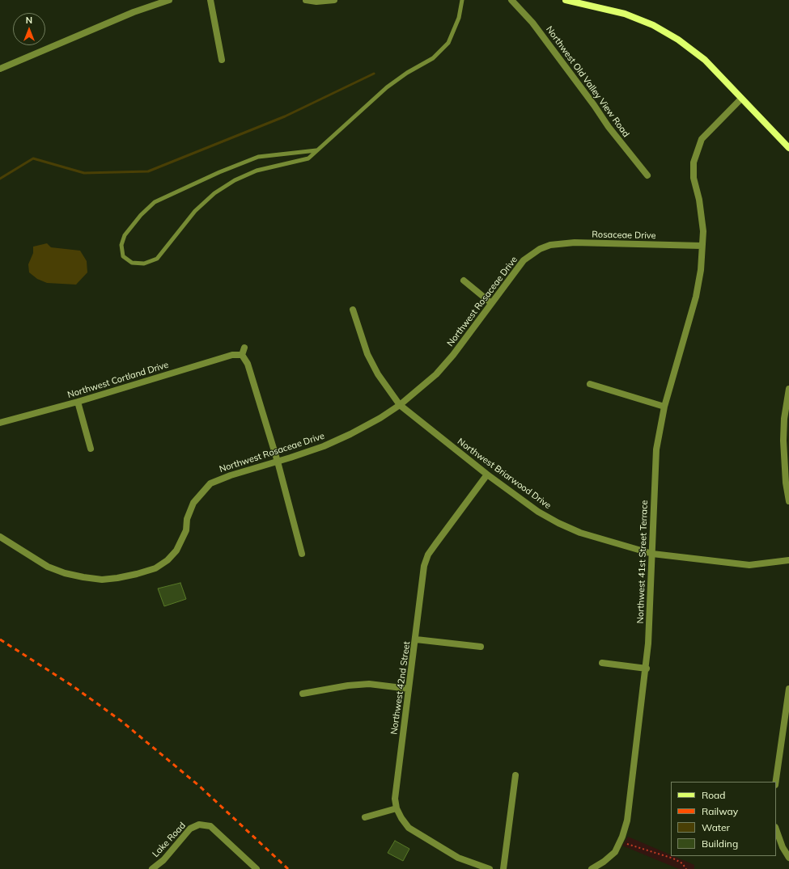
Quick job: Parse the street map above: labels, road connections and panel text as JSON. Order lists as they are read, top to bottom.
{
  "streets": {
    "street": [
      "Northwest Old Valley View Road",
      "Rosaceae Drive",
      "Northwest Rosaceae Drive",
      "Northwest Cortland Drive",
      "Northwest Briarwood Drive",
      "Northwest 41st Street Terrace",
      "Northwest 42nd Street",
      "Lake Road"
    ]
  },
  "crossings": [
    ["Rosaceae Drive", "Northwest Rosaceae Drive"],
    ["Rosaceae Drive", "Northwest 41st Street Terrace"],
    ["Northwest Rosaceae Drive", "Northwest Briarwood Drive"],
    ["Northwest Briarwood Drive", "Northwest 41st Street Terrace"],
    ["Northwest Briarwood Drive", "Northwest 42nd Street"]
  ],
  "legend": [
    "Road",
    "Railway",
    "Water",
    "Building"
  ],
  "north": "top"
}
